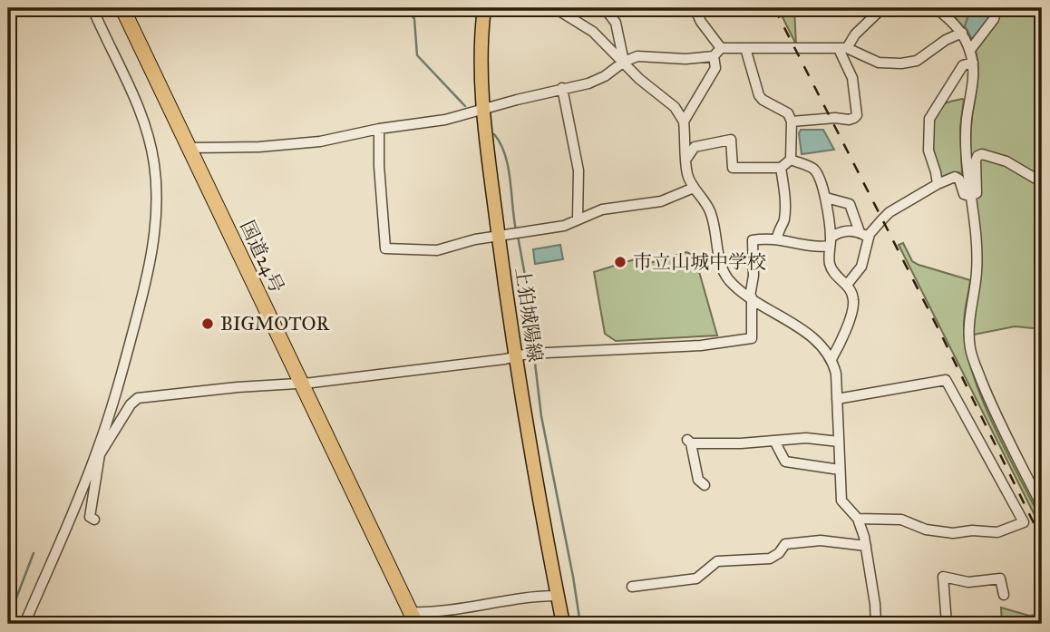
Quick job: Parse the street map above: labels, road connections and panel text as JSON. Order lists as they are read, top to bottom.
{
  "streets": {
    "highway": ["国道24号"],
    "main road": ["上狛城陽線"]
  },
  "places": ["市立山城中学校", "BIGMOTOR"]
}
